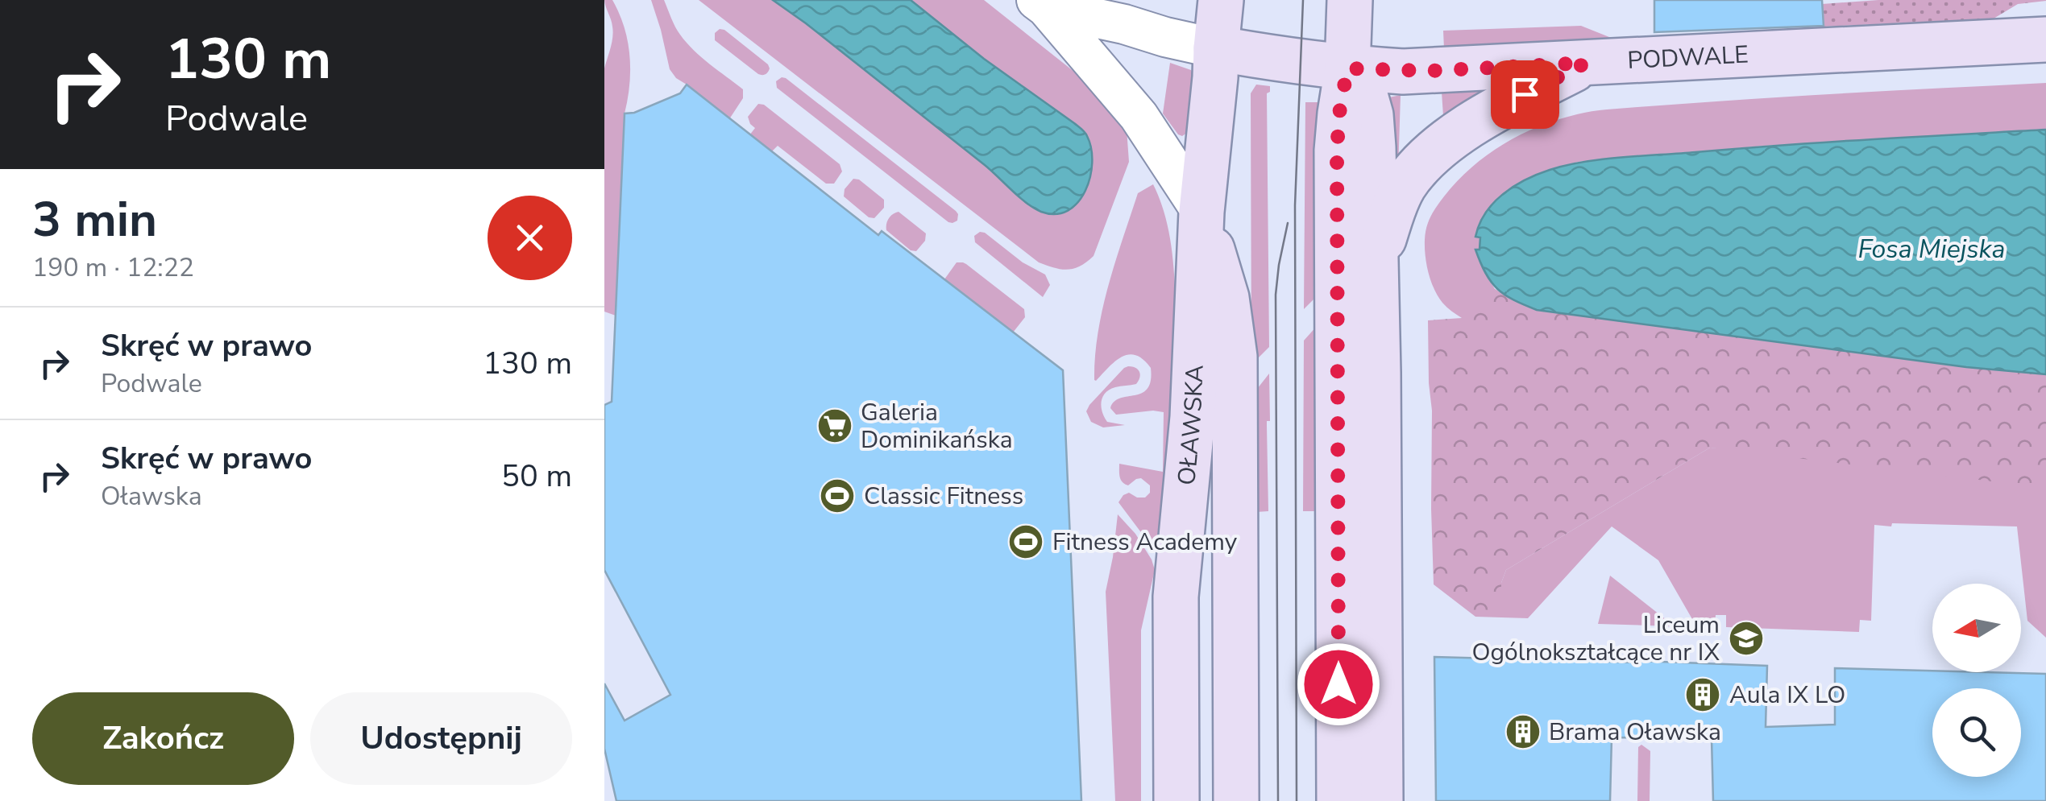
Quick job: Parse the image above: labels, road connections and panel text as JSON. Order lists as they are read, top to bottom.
{
  "streets": {
    "main road": ["PODWALE", "OŁAWSKA"]
  },
  "crossings": [
    ["PODWALE", "OŁAWSKA"]
  ],
  "water": ["Fosa Miejska"],
  "places": {
    "supermarket": ["Galeria Dominikańska"],
    "sports": ["Classic Fitness", "Fitness Academy"],
    "school or university": ["Liceum Ogólnokształcące nr IX"],
    "building": ["Aula IX LO", "Brama Oławska"]
  },
  "north": "left",
  "page": {
    "turn": ["130 m", "Podwale"],
    "heading": ["3 min", "190 m · 12:22"],
    "list": [
      {
        "name": "Skręć w prawo",
        "note": "Podwale",
        "value": "130 m"
      },
      {
        "name": "Skręć w prawo",
        "note": "Oławska",
        "value": "50 m"
      }
    ],
    "buttons": ["Zakończ", "Udostępnij"]
  }
}
